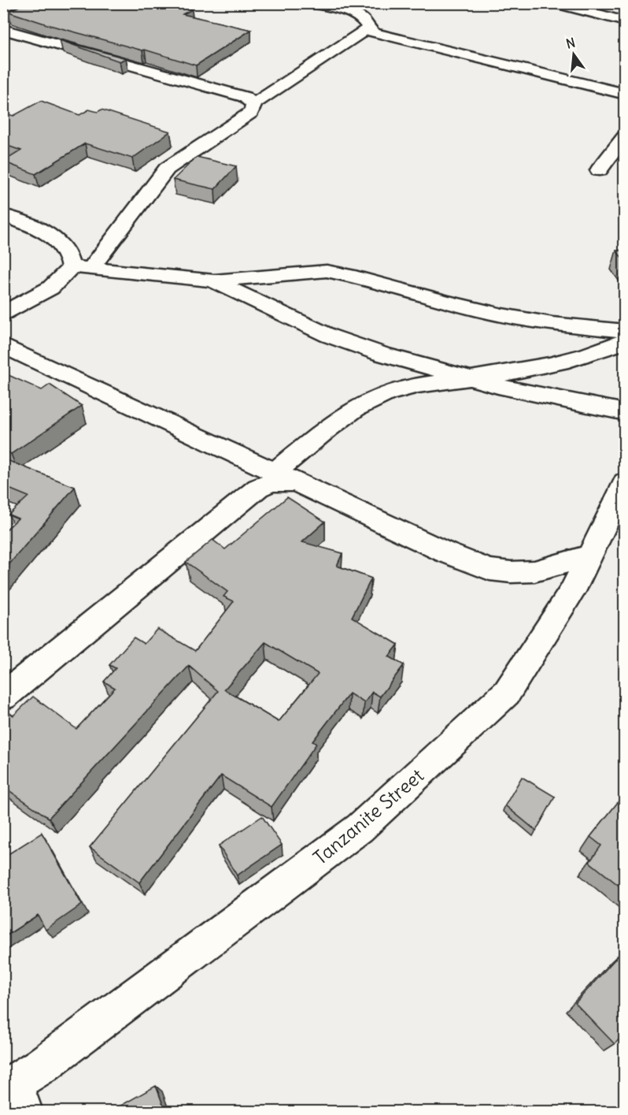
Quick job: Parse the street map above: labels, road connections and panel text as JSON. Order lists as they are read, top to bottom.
{
  "streets": {
    "street": ["Tanzanite Street"]
  },
  "north": "top"
}
